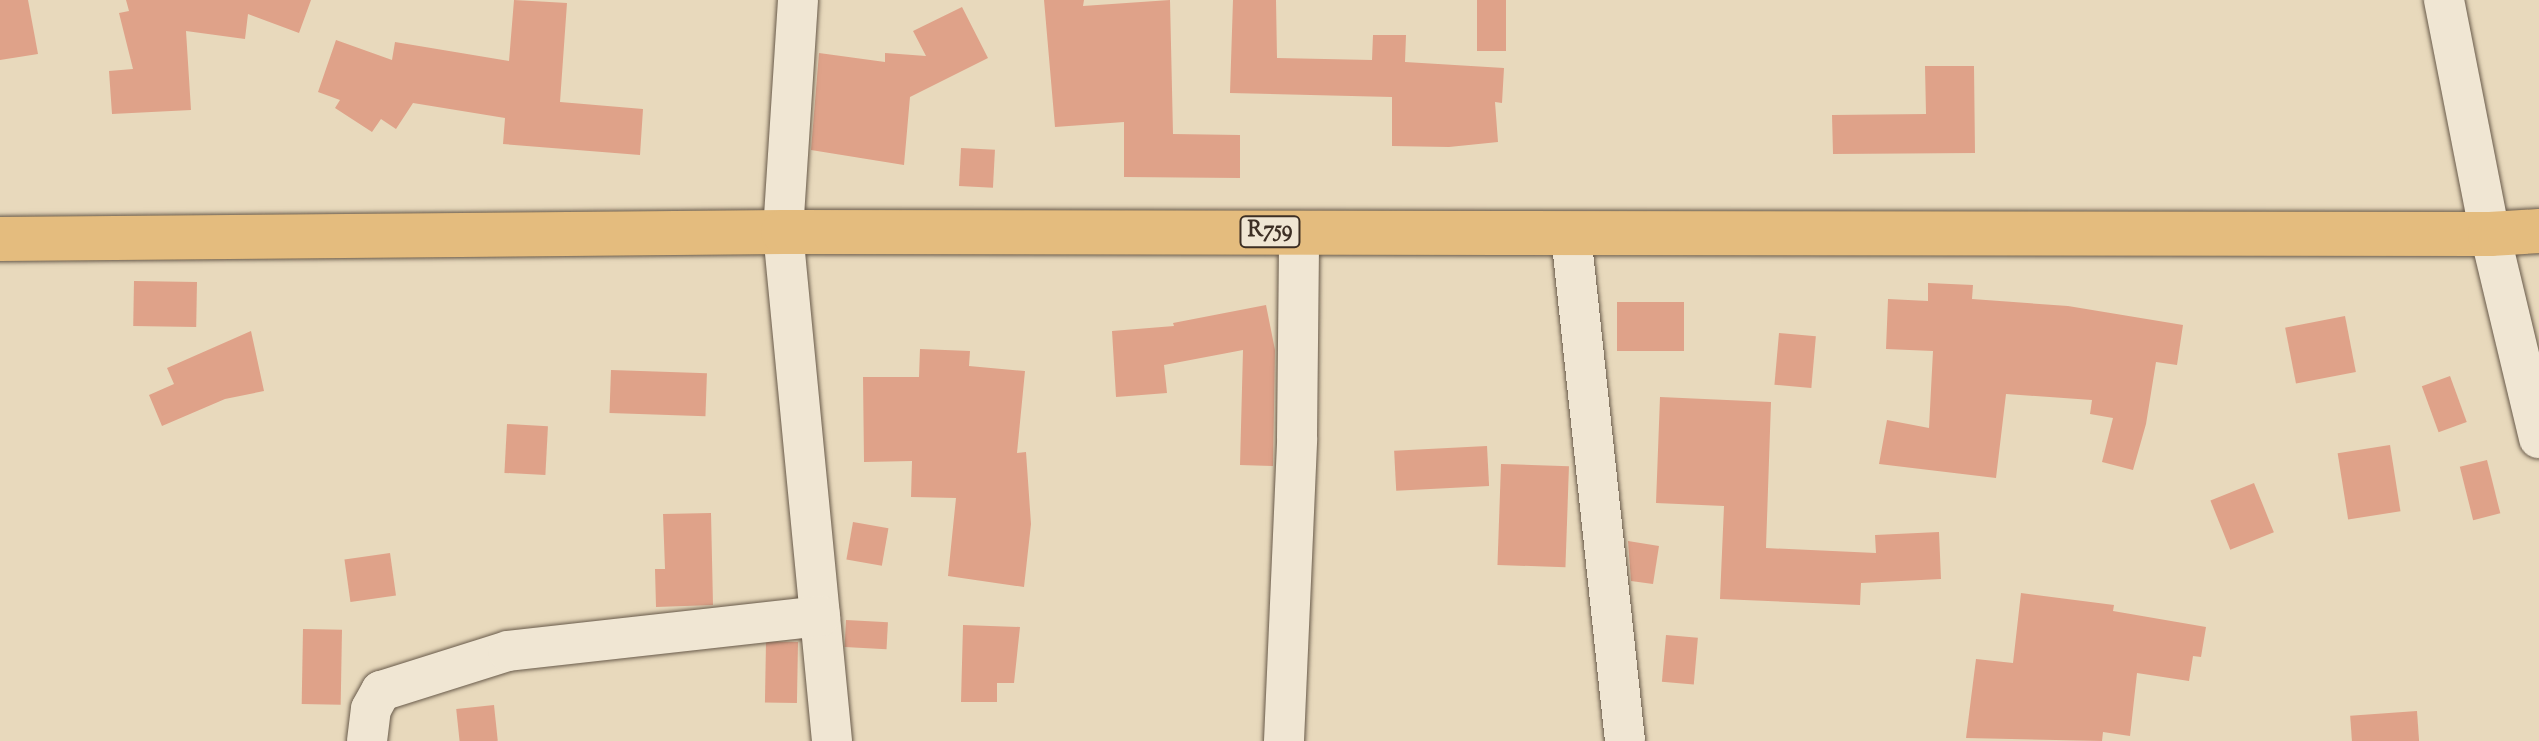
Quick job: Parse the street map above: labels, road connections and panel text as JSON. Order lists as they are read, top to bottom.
{
  "streets": {
    "main road": ["R759"]
  }
}
